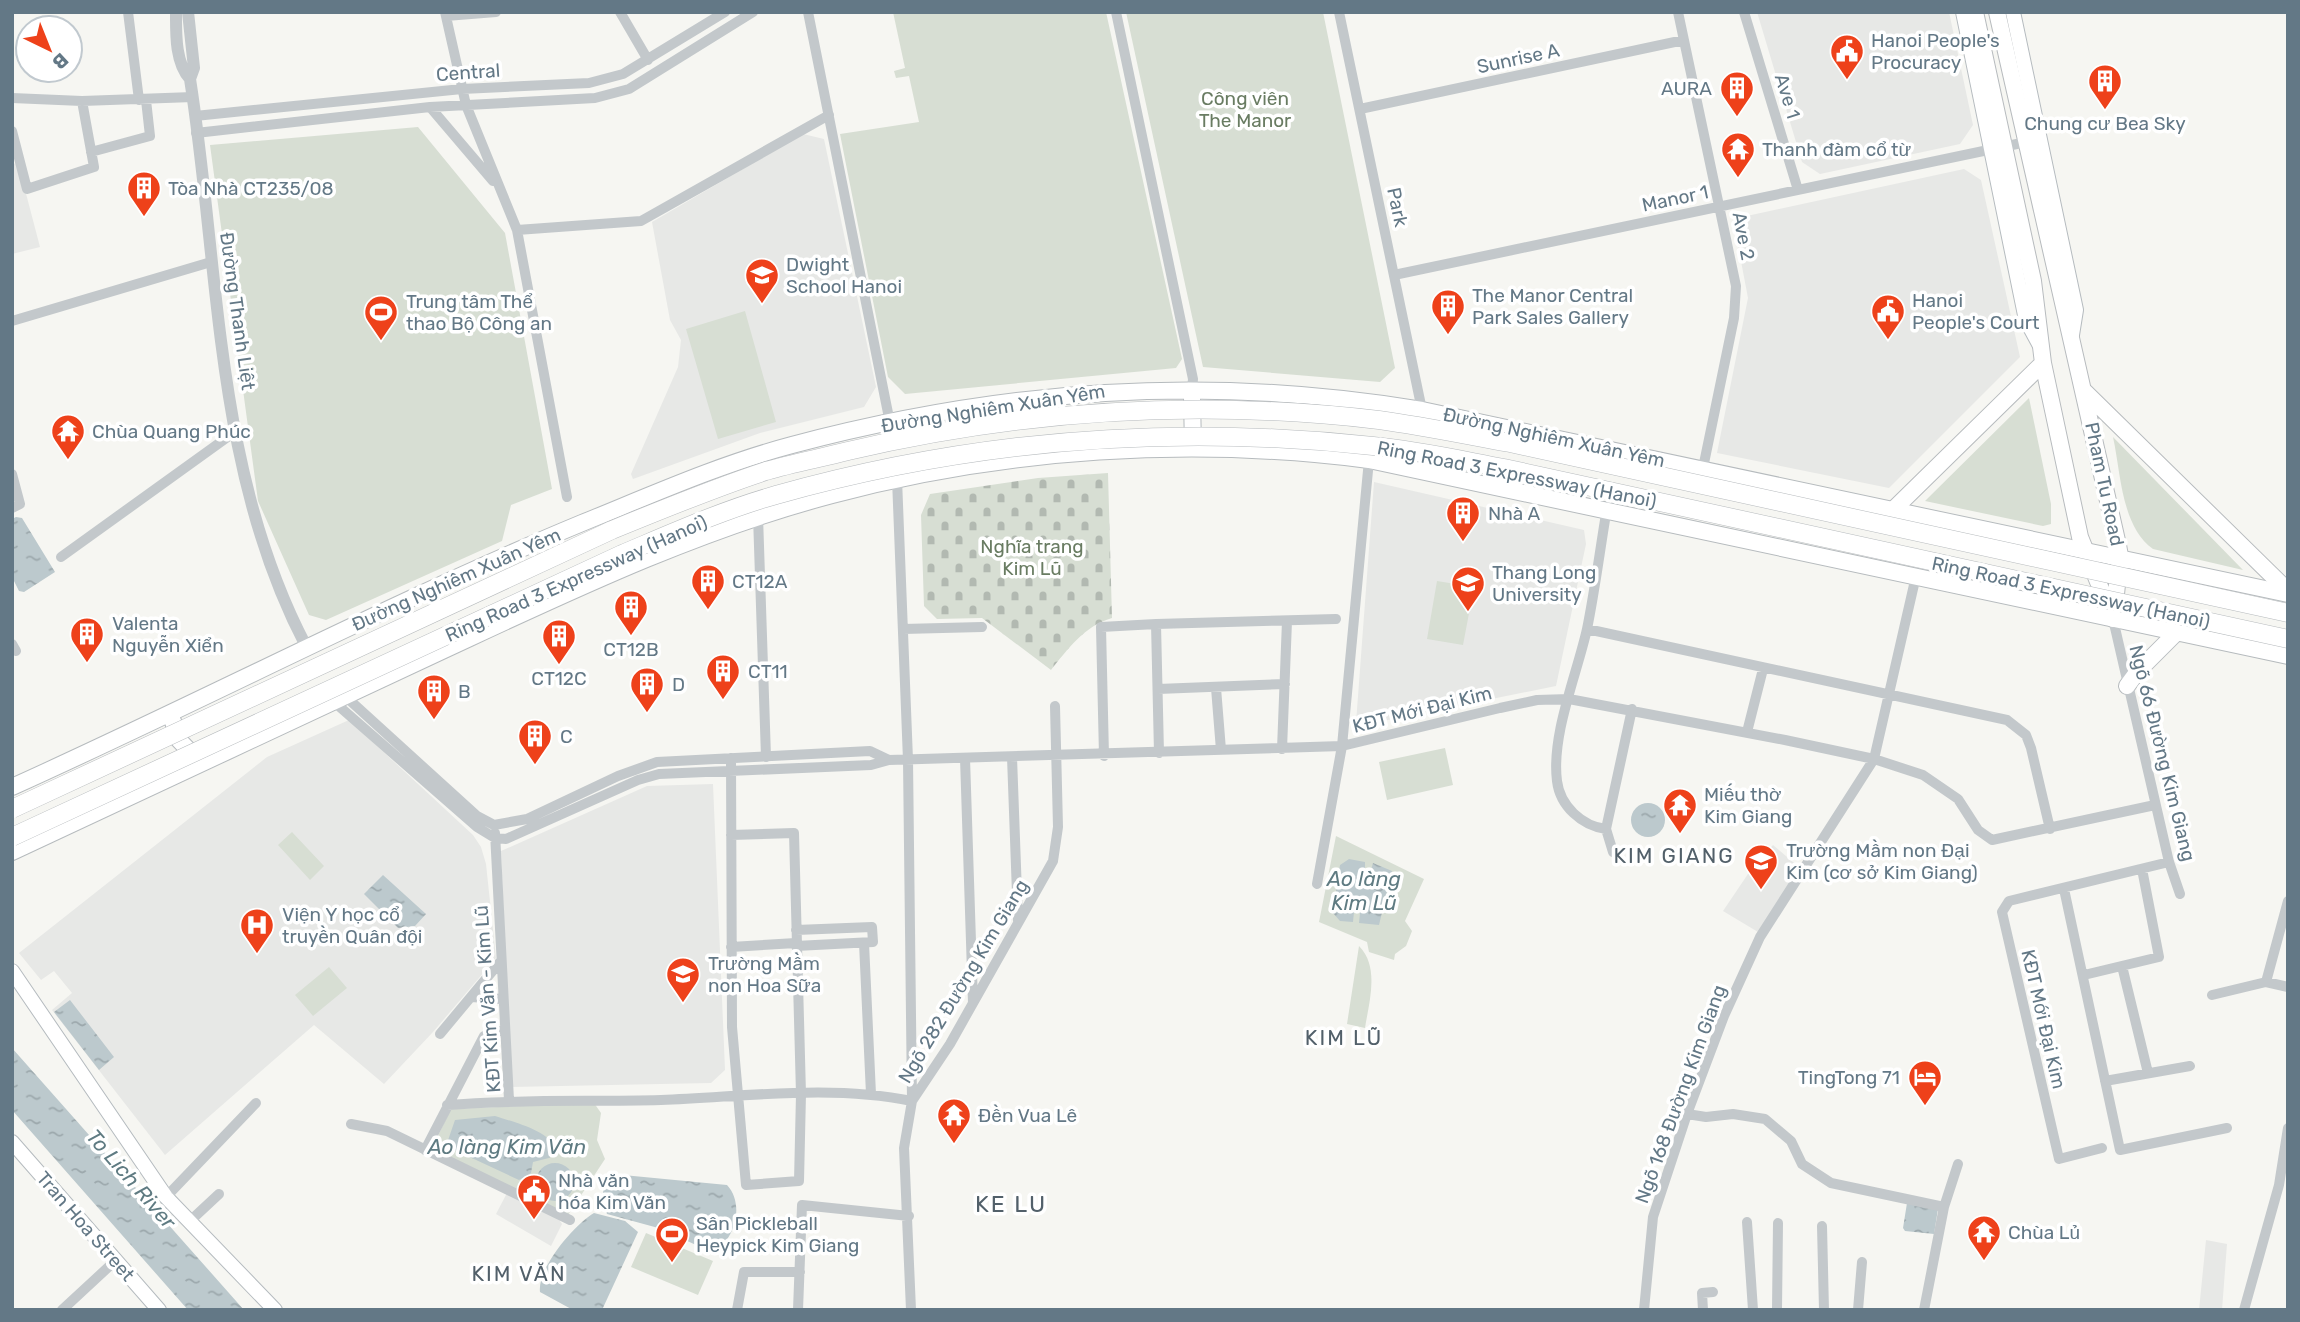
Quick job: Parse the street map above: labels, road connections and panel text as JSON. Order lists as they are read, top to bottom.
{
  "streets": {
    "highway": ["Ring Road 3 Expressway (Hanoi)"],
    "main road": ["Đường Nghiêm Xuân Yêm", "Pham Tu Road", "Tran Hoa Street"],
    "street": [
      "Sunrise A",
      "Central",
      "Ave 1",
      "Manor 1",
      "Park",
      "Ave 2",
      "Đường Thanh Liệt",
      "KĐT Mới Đại Kim",
      "Ngõ 66 Đường Kim Giang",
      "Ngõ 282 Đường Kim Giang",
      "KĐT Kim Văn - Kim Lũ",
      "Ngõ 168 Đường Kim Giang"
    ]
  },
  "crossings": [
    ["Sunrise A", "Park"],
    ["Sunrise A", "Ave 2"],
    ["Central", "Đường Thanh Liệt"],
    ["Ave 1", "Manor 1"],
    ["Manor 1", "Park"],
    ["Manor 1", "Ave 2"],
    ["Manor 1", "Pham Tu Road"],
    ["Park", "Đường Nghiêm Xuân Yêm"],
    ["Ave 2", "Đường Nghiêm Xuân Yêm"],
    ["Đường Thanh Liệt", "Đường Nghiêm Xuân Yêm"],
    ["Đường Nghiêm Xuân Yêm", "Pham Tu Road"],
    ["Pham Tu Road", "Ngõ 66 Đường Kim Giang"],
    ["KĐT Mới Đại Kim", "Ngõ 66 Đường Kim Giang"],
    ["KĐT Mới Đại Kim", "Ngõ 282 Đường Kim Giang"],
    ["KĐT Mới Đại Kim", "Ngõ 168 Đường Kim Giang"],
    ["Ngõ 282 Đường Kim Giang", "KĐT Kim Văn - Kim Lũ"]
  ],
  "districts": [
    "KIM GIANG",
    "KIM LŨ",
    "KE LU",
    "KIM VĂN"
  ],
  "water": ["Ao làng Kim Lũ", "Ao làng Kim Văn", "To Lich River"],
  "parks": ["Công viên The Manor", "Nghĩa trang Kim Lũ"],
  "places": {
    "public building": ["Hanoi People's Procuracy", "Hanoi People's Court", "Nhà văn hóa Kim Văn"],
    "building": [
      "Chung cư Bea Sky",
      "AURA",
      "Tòa Nhà CT235/08",
      "The Manor Central Park Sales Gallery",
      "Nhà A",
      "CT12A",
      "CT12B",
      "Valenta Nguyễn Xiển",
      "CT12C",
      "CT11",
      "D",
      "B",
      "C"
    ],
    "temple": [
      "Thanh đàm cổ từ",
      "Chùa Quang Phúc",
      "Miếu thờ Kim Giang",
      "Đền Vua Lê",
      "Chùa Lủ"
    ],
    "school or university": [
      "Dwight School Hanoi",
      "Thang Long University",
      "Trường Mầm non Đại Kim (cơ sở Kim Giang)",
      "Trường Mầm non Hoa Sữa"
    ],
    "sports": ["Trung tâm Thể thao Bộ Công an", "Sân Pickleball Heypick Kim Giang"],
    "hospital": ["Viện Y học cổ truyền Quân đội"],
    "hotel": ["TingTong 71"]
  },
  "north": "bottom right"
}
